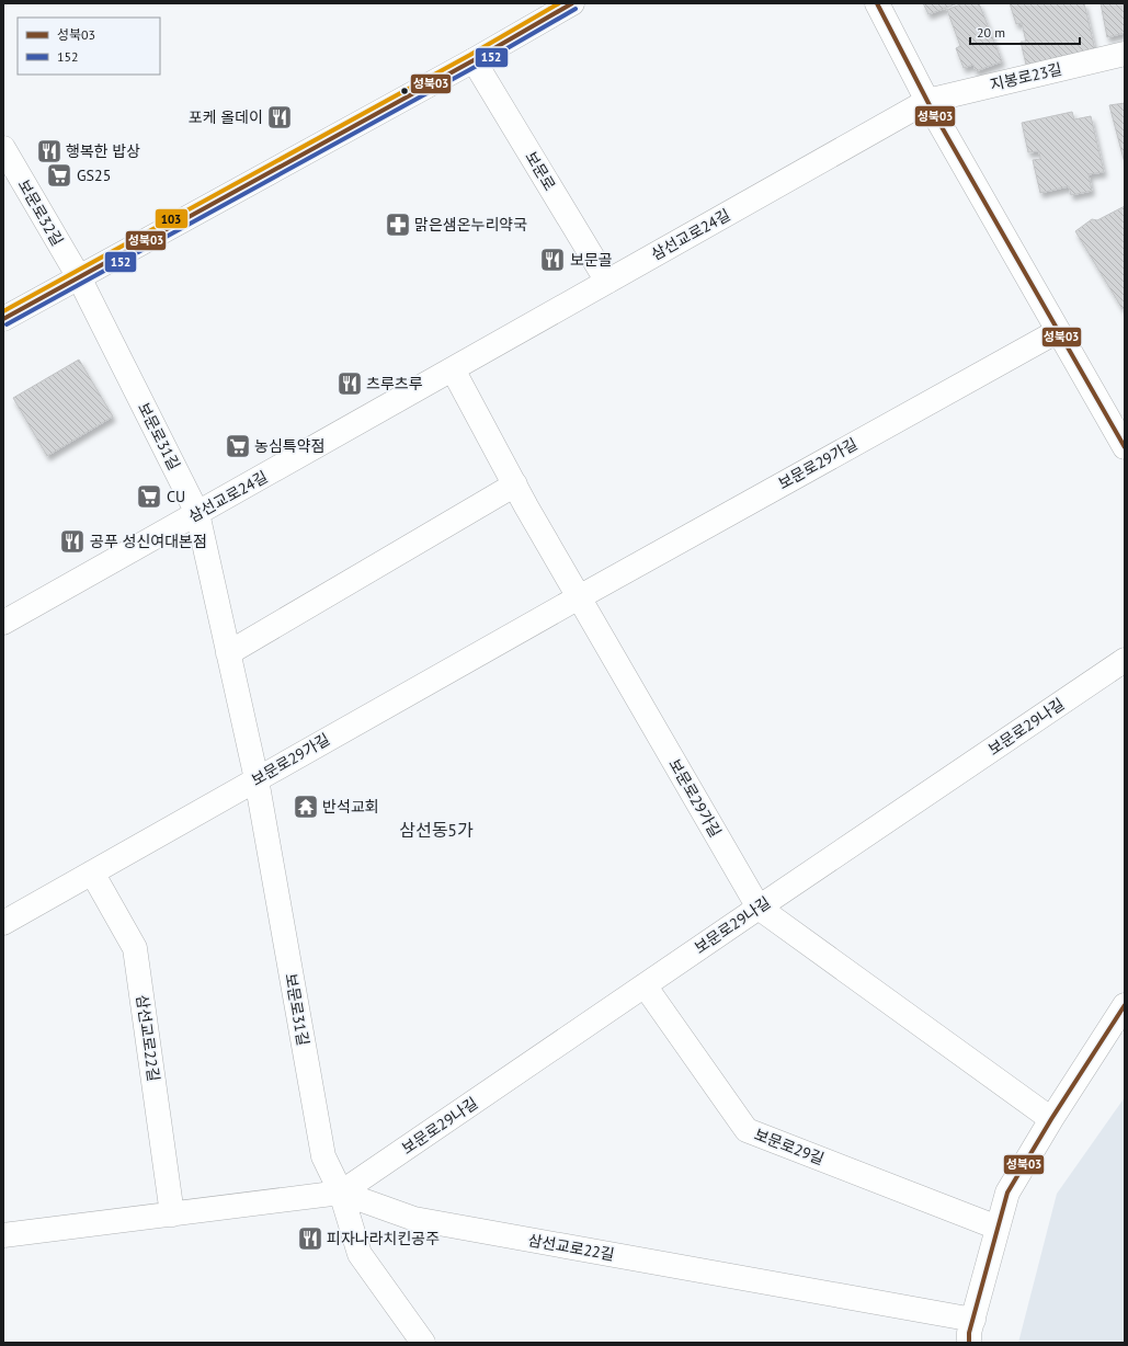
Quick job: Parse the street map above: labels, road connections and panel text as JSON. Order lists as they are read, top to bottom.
{
  "streets": {
    "street": [
      "지봉로23길",
      "보문로",
      "보문로32길",
      "삼선교로24길",
      "보문로31길",
      "보문로29가길",
      "보문로29나길",
      "삼선교로22길",
      "보문로29길"
    ]
  },
  "crossings": [
    ["지봉로23길", "삼선교로24길"],
    ["보문로", "삼선교로24길"],
    ["보문로32길", "보문로31길"],
    ["삼선교로24길", "보문로31길"],
    ["보문로31길", "보문로29가길"],
    ["보문로31길", "보문로29나길"],
    ["보문로31길", "삼선교로22길"],
    ["보문로29가길", "보문로29나길"],
    ["보문로29가길", "삼선교로22길"],
    ["보문로29나길", "삼선교로22길"],
    ["보문로29나길", "보문로29길"]
  ],
  "districts": ["삼선동5가"],
  "places": {
    "restaurant": [
      "포케 올데이",
      "행복한 밥상",
      "보문골",
      "츠루츠루",
      "공푸 성신여대본점",
      "피자나라치킨공주"
    ],
    "supermarket": ["GS25", "농심특약점", "CU"],
    "pharmacy": ["맑은샘온누리약국"],
    "temple": ["반석교회"]
  },
  "lines": ["transit line 성북03", "transit line 103", "transit line 152"],
  "legend": ["성북03", "152"],
  "scale_bar": "20 m"
}
